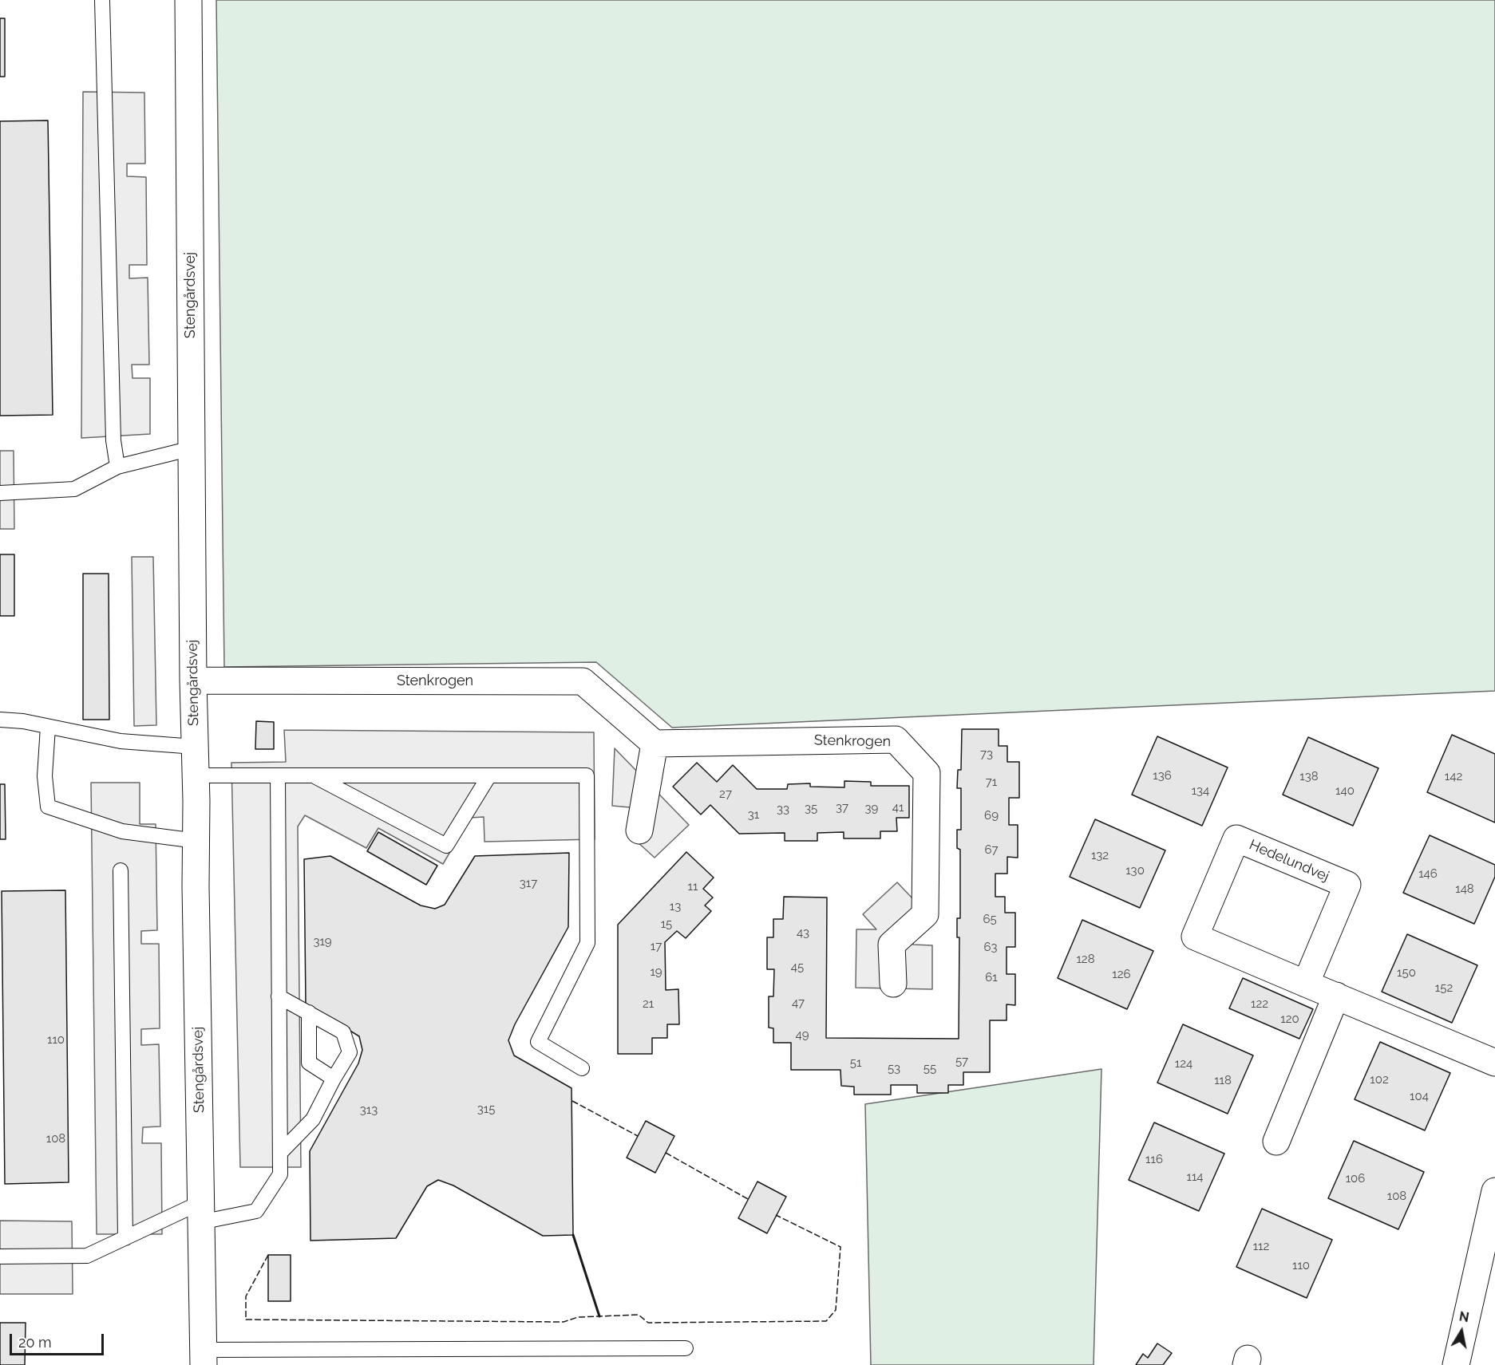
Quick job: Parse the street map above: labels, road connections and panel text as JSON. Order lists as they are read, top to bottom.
{
  "streets": {
    "street": ["Stengårdsvej", "Stenkrogen", "Hedelundvej"]
  },
  "crossings": [
    ["Stengårdsvej", "Stenkrogen"]
  ],
  "house_numbers": [
    "73",
    "136",
    "138",
    "142",
    "71",
    "134",
    "140",
    "27",
    "37",
    "41",
    "35",
    "39",
    "33",
    "31",
    "69",
    "67",
    "132",
    "130",
    "146",
    "317",
    "11",
    "148",
    "13",
    "65",
    "15",
    "43",
    "319",
    "17",
    "63",
    "128",
    "45",
    "19",
    "150",
    "126",
    "61",
    "152",
    "47",
    "21",
    "122",
    "120",
    "49",
    "110",
    "57",
    "51",
    "124",
    "53",
    "55",
    "102",
    "118",
    "104",
    "315",
    "313",
    "108",
    "116",
    "114",
    "106",
    "108",
    "112",
    "110"
  ],
  "scale_bar": "20 m",
  "north": "top"
}
